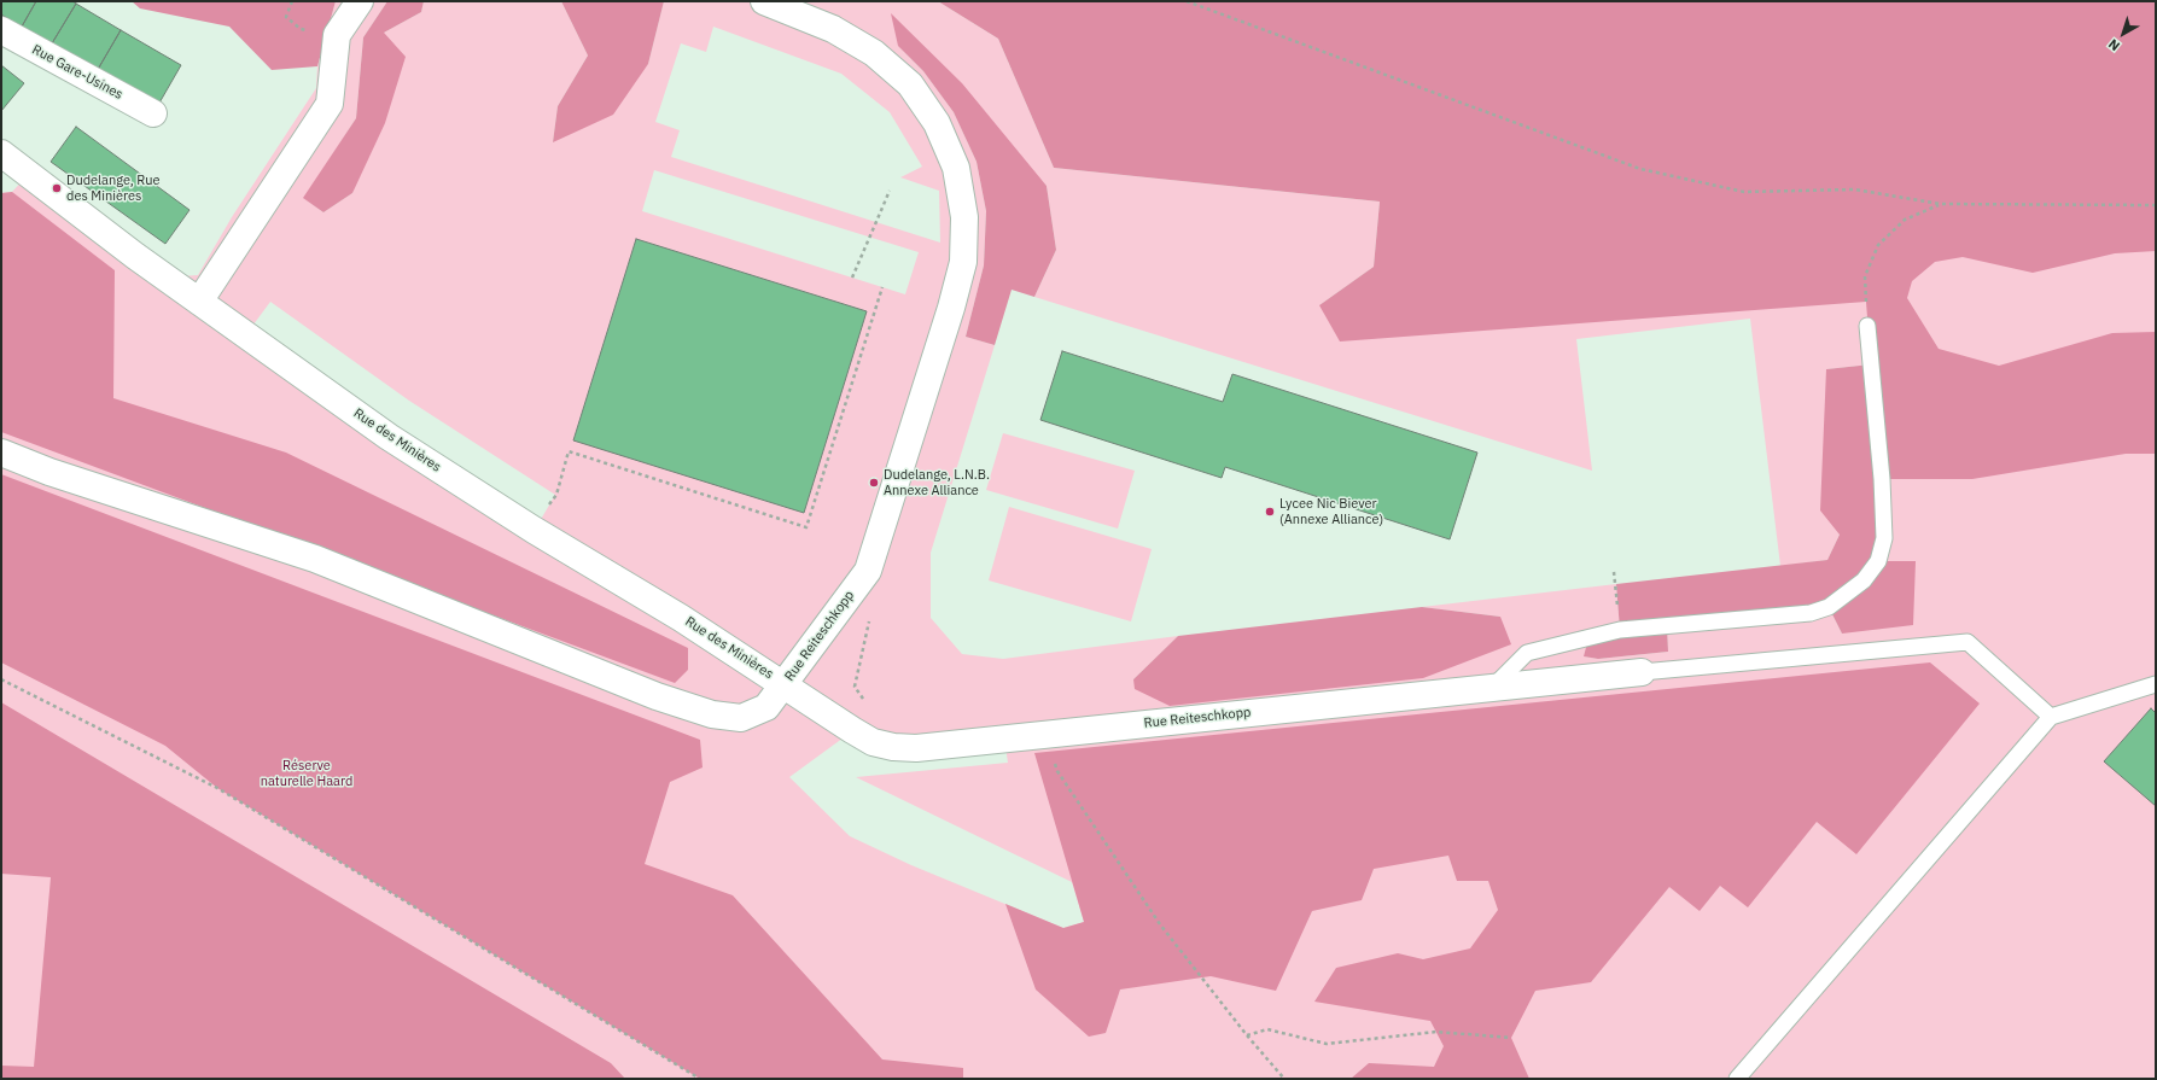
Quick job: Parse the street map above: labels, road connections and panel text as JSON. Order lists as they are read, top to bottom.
{
  "streets": {
    "street": ["Rue Gare-Usines", "Rue des Minières", "Rue Reiteschkopp"]
  },
  "crossings": [
    ["Rue des Minières", "Rue Reiteschkopp"]
  ],
  "parks": ["Réserve naturelle Haard"],
  "places": ["Dudelange, Rue des Minières", "Dudelange, L.N.B. Annexe Alliance", "Lycee Nic Biever (Annexe Alliance)"],
  "north": "bottom left"
}
